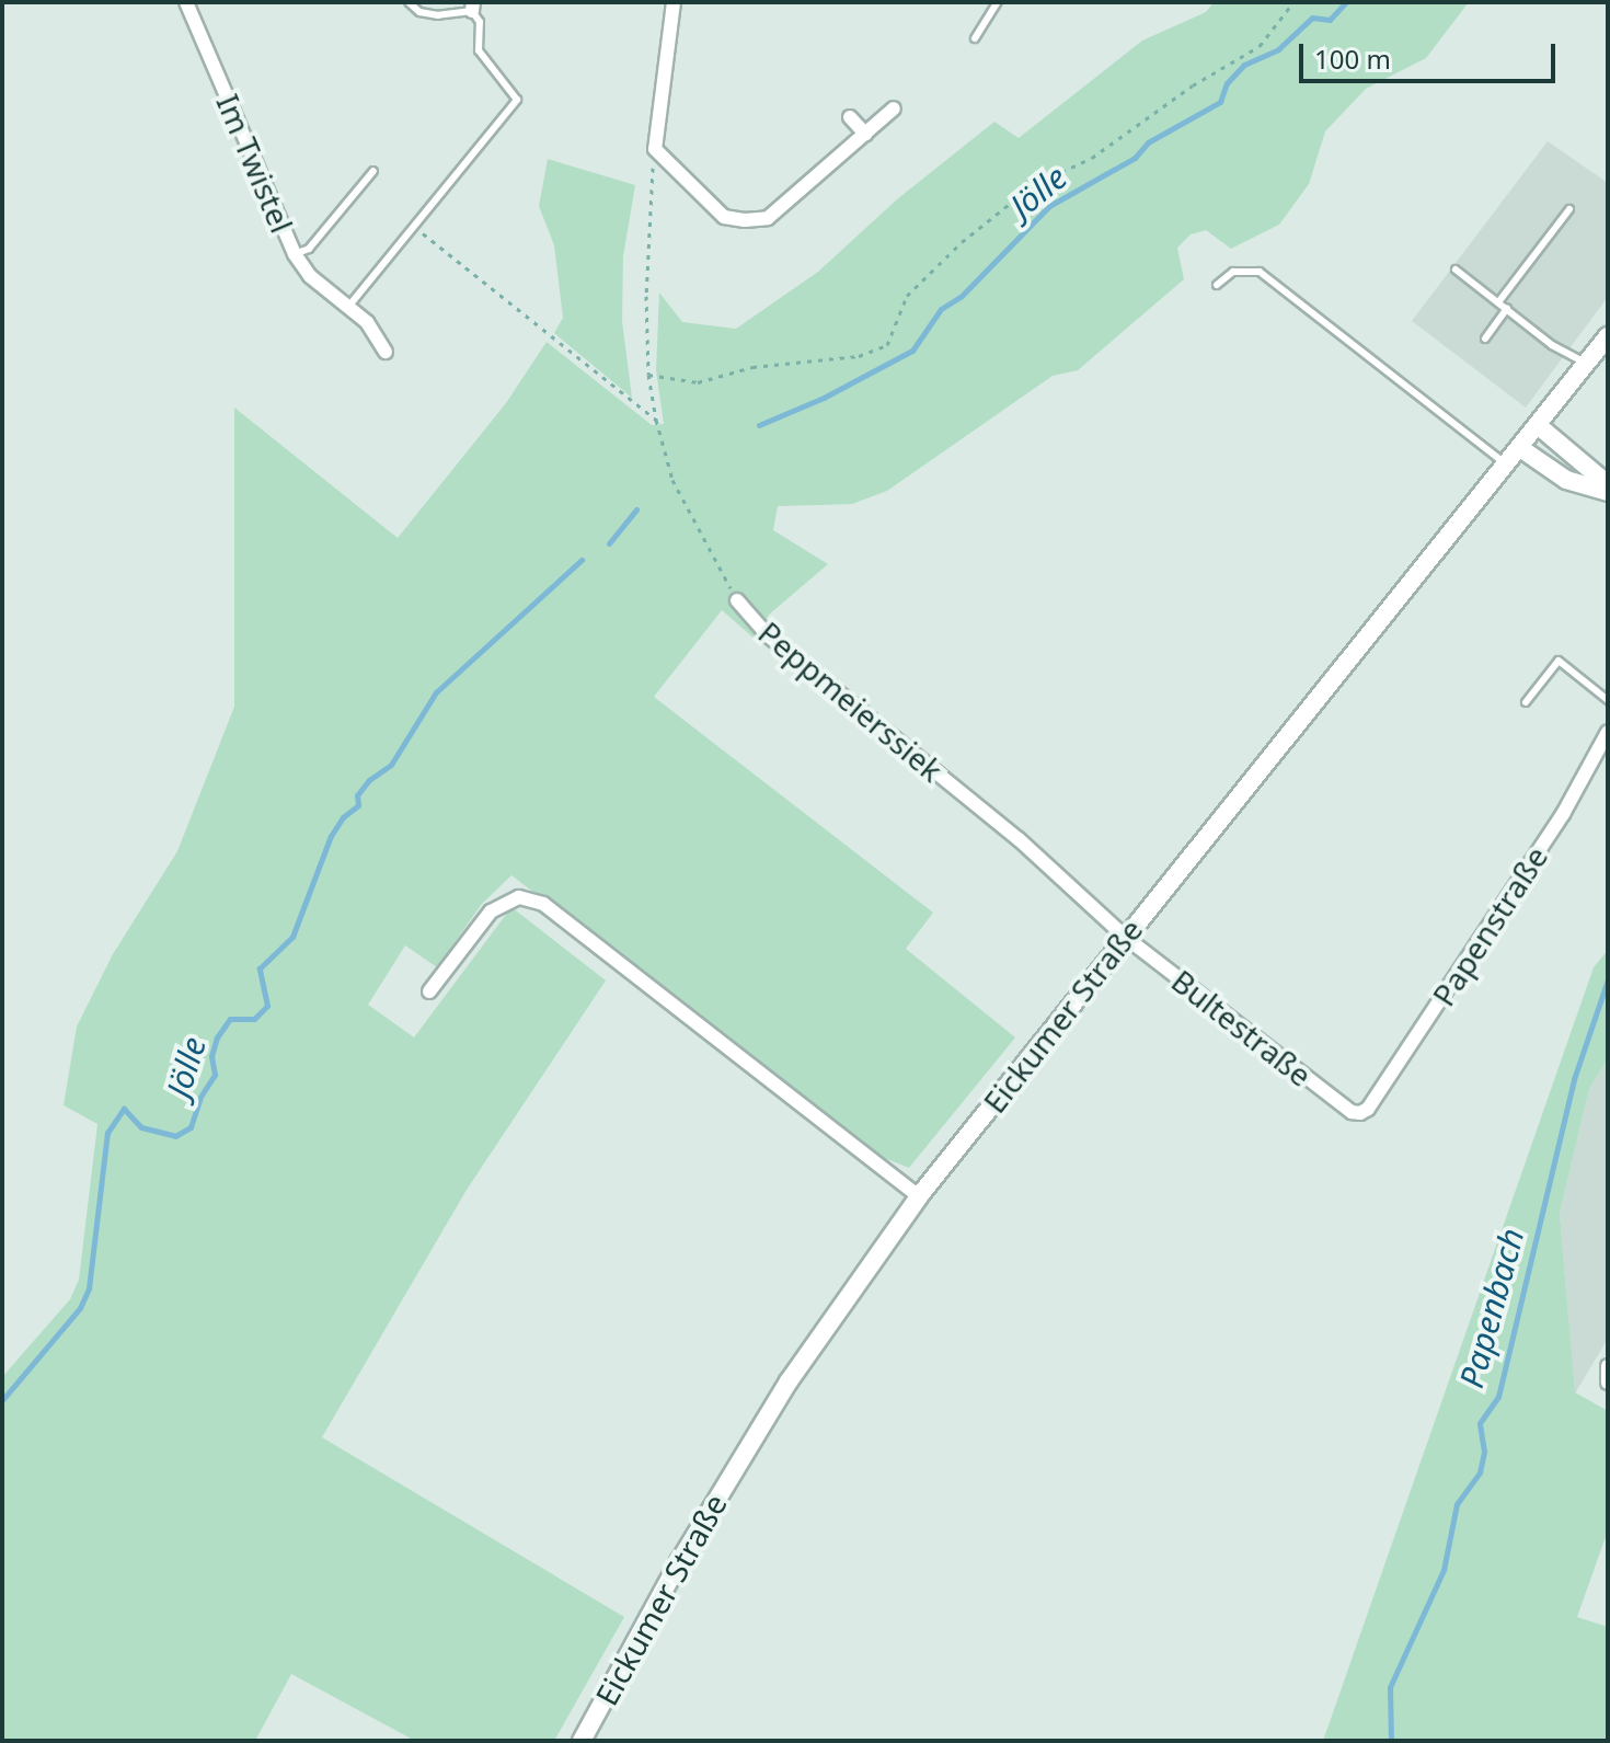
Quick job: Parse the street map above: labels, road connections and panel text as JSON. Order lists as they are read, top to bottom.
{
  "streets": {
    "main road": ["Eickumer Straße"],
    "street": [
      "Im Twistel",
      "Peppmeierssiek",
      "Papenstraße",
      "Bultestraße"
    ]
  },
  "crossings": [
    ["Peppmeierssiek", "Eickumer Straße"],
    ["Peppmeierssiek", "Bultestraße"],
    ["Papenstraße", "Bultestraße"],
    ["Eickumer Straße", "Bultestraße"]
  ],
  "water": ["Jölle", "Papenbach"],
  "scale_bar": "100 m"
}
